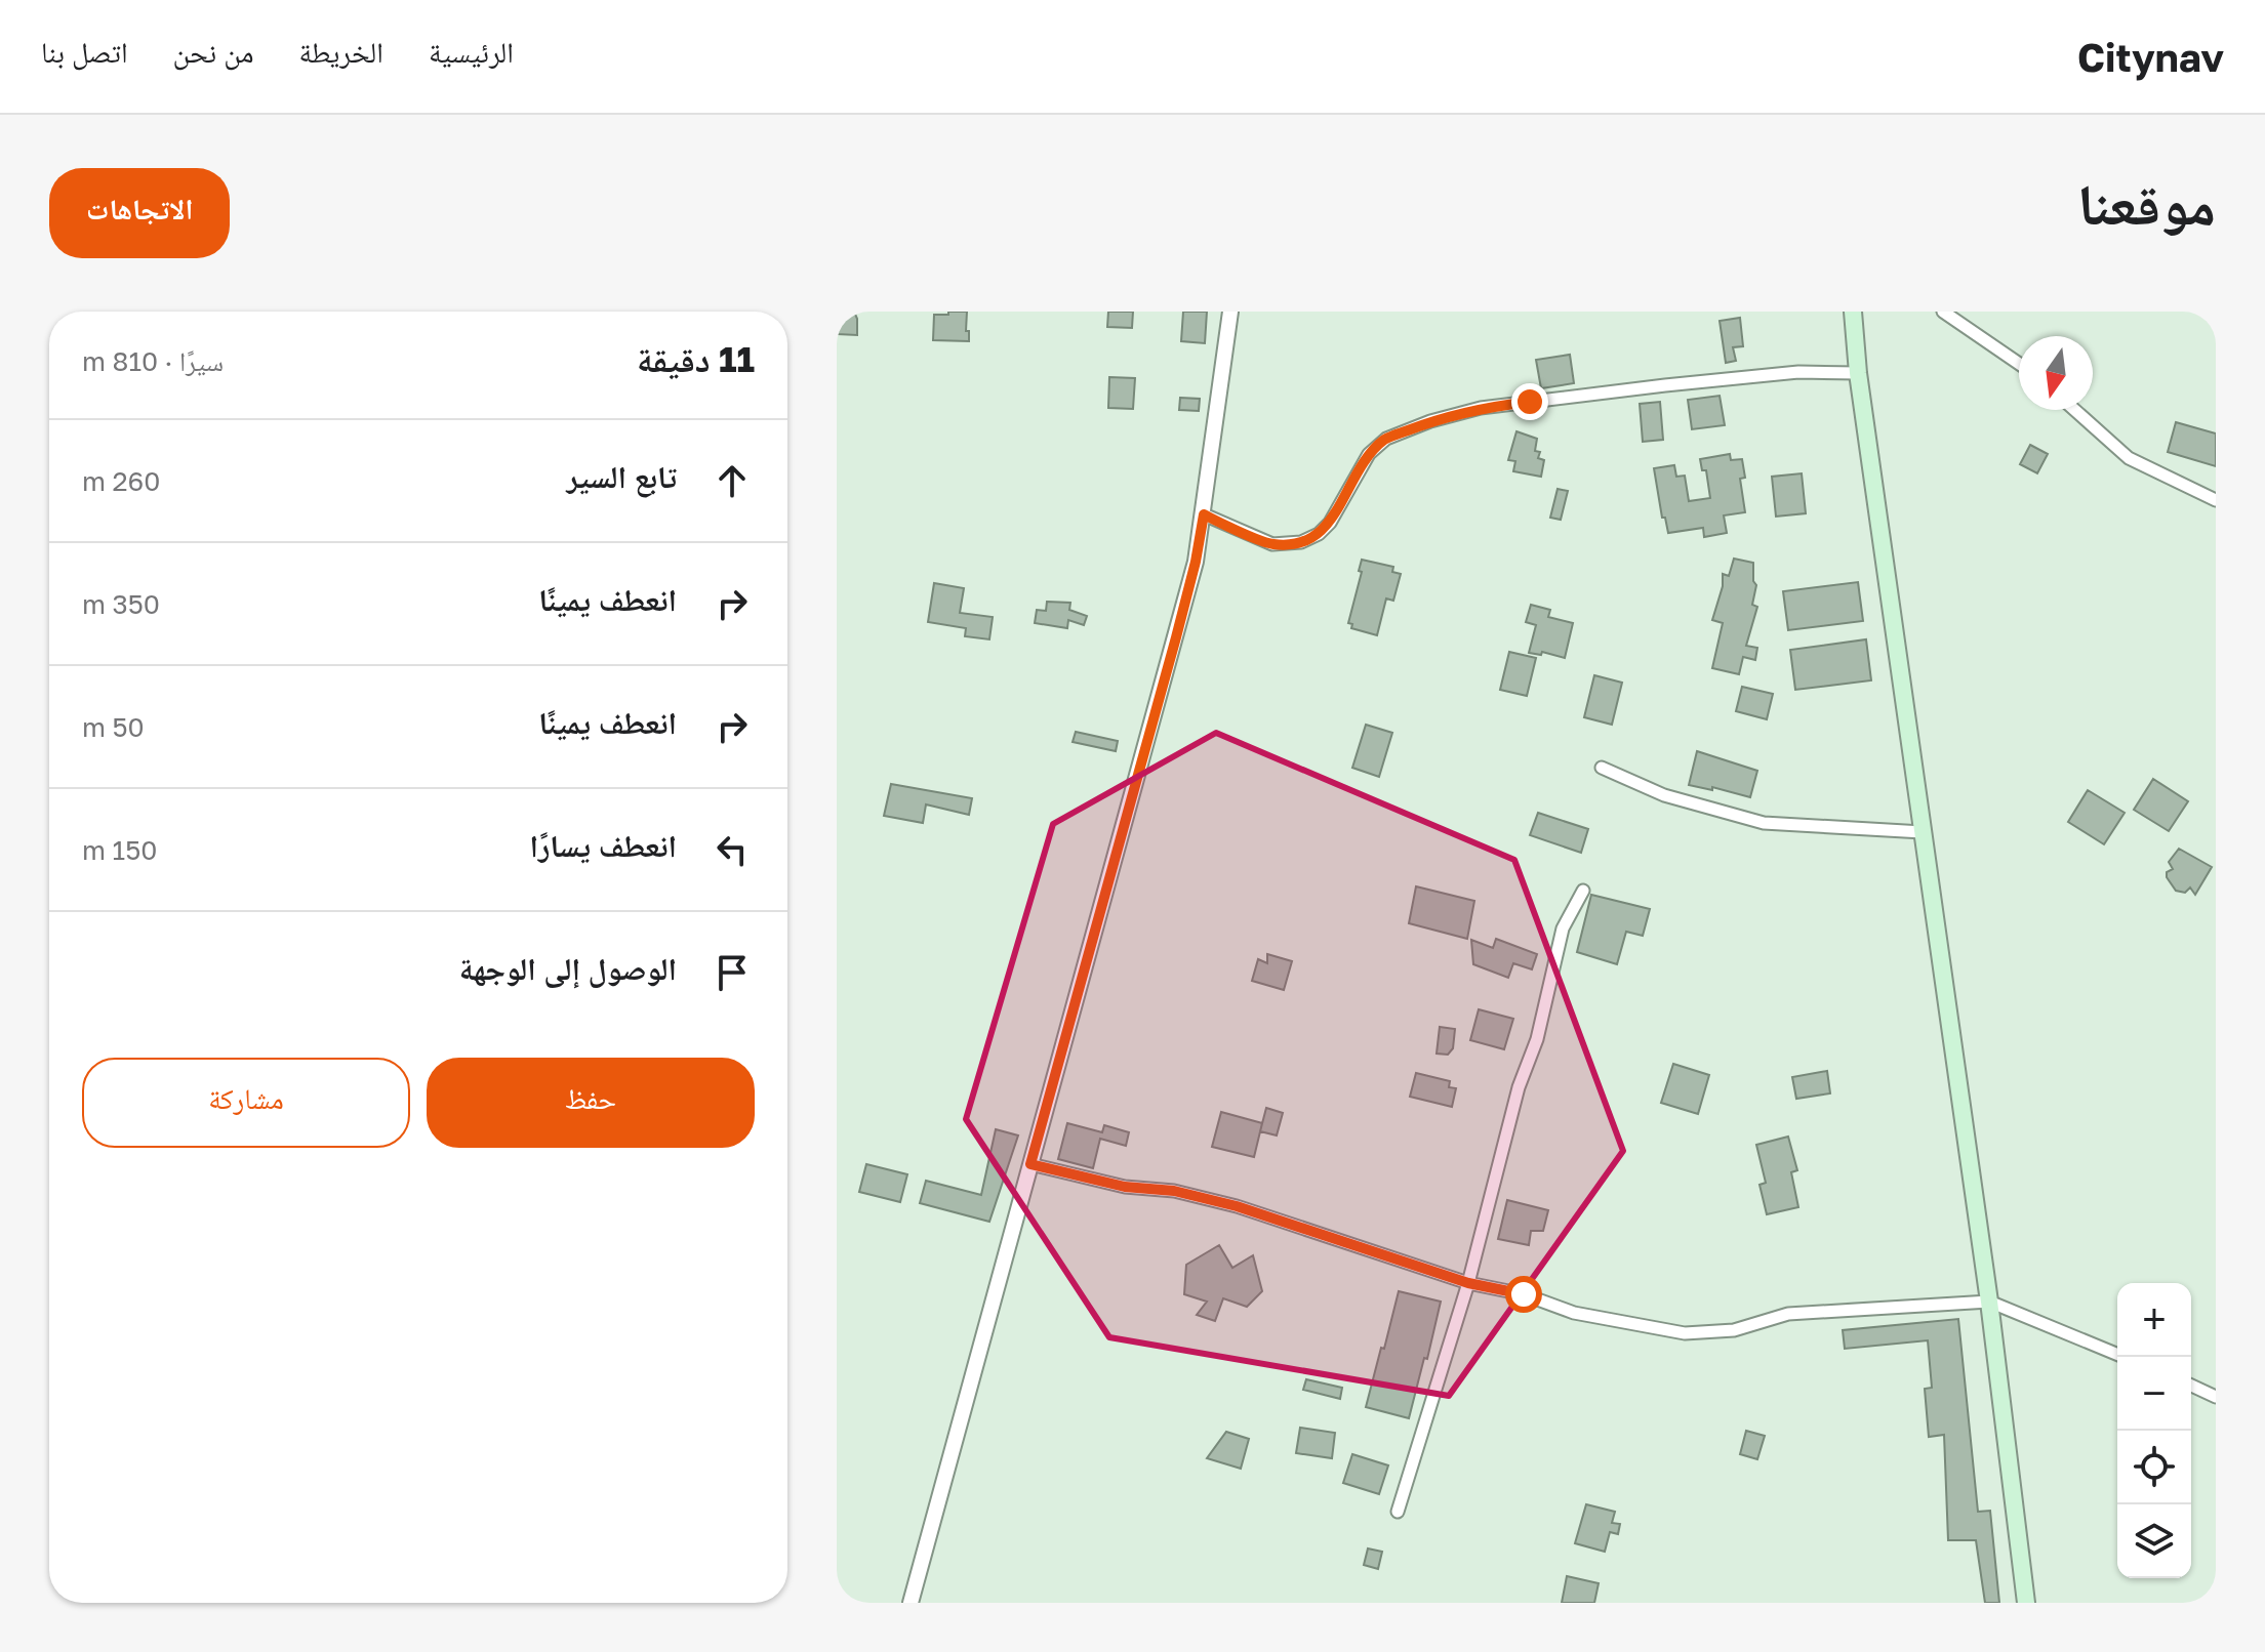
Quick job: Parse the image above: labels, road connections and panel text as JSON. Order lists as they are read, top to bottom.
{
  "north": "bottom",
  "page": {
    "header": "Citynav",
    "nav": [
      "الرئيسية",
      "الخريطة",
      "من نحن",
      "اتصل بنا"
    ],
    "title": "موقعنا",
    "buttons": [
      "الاتجاهات",
      ["حفظ", "مشاركة"]
    ],
    "heading": ["11 دقيقة", "سيرًا · 810 m"],
    "list": [
      ["تابع السير", "260 m"],
      ["انعطف يمينًا", "350 m"],
      ["انعطف يمينًا", "50 m"],
      ["انعطف يسارًا", "150 m"],
      "الوصول إلى الوجهة"
    ],
    "map_buttons": ["+", "−"]
  }
}
